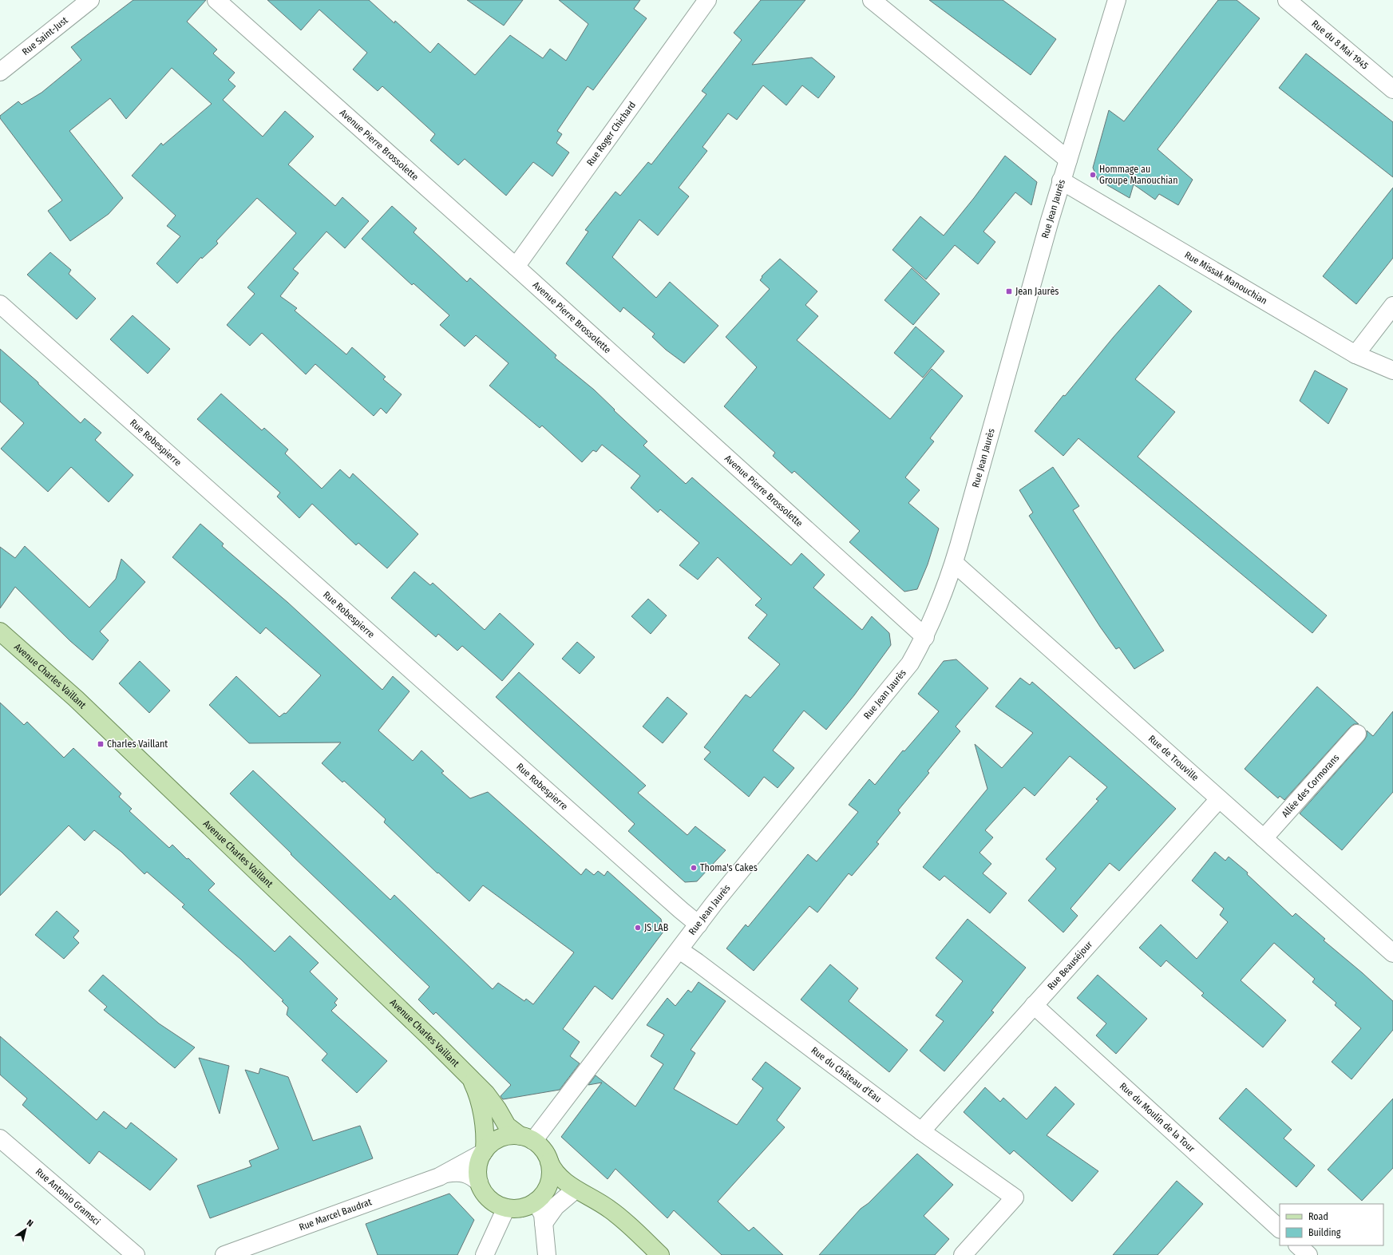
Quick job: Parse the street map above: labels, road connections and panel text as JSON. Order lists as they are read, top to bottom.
{
  "streets": {
    "main road": ["Avenue Charles Vaillant"],
    "street": [
      "Rue Saint-Just",
      "Rue du 8 Mai 1945",
      "Rue Roger Chichard",
      "Avenue Pierre Brossolette",
      "Rue Jean Jaurès",
      "Rue Missak Manouchian",
      "Rue Robespierre",
      "Rue de Trouville",
      "Allée des Cormorans",
      "Rue Beauséjour",
      "Rue du Château d'Eau",
      "Rue du Moulin de la Tour",
      "Rue Antonio Gramsci",
      "Rue Marcel Baudrat"
    ]
  },
  "crossings": [
    ["Rue Roger Chichard", "Avenue Pierre Brossolette"],
    ["Avenue Pierre Brossolette", "Rue Jean Jaurès"],
    ["Rue Jean Jaurès", "Rue Missak Manouchian"],
    ["Rue Jean Jaurès", "Rue Robespierre"],
    ["Rue Jean Jaurès", "Avenue Charles Vaillant"],
    ["Rue Jean Jaurès", "Rue de Trouville"],
    ["Rue Jean Jaurès", "Rue du Château d'Eau"],
    ["Rue Jean Jaurès", "Rue Marcel Baudrat"],
    ["Avenue Charles Vaillant", "Rue Marcel Baudrat"],
    ["Rue de Trouville", "Allée des Cormorans"],
    ["Rue de Trouville", "Rue Beauséjour"],
    ["Rue Beauséjour", "Rue du Château d'Eau"],
    ["Rue Beauséjour", "Rue du Moulin de la Tour"]
  ],
  "places": {
    "other": ["Hommage au Groupe Manouchian", "Thoma's Cakes", "JS LAB"],
    "transit": ["Jean Jaurès", "Charles Vaillant"]
  },
  "legend": ["Road", "Building"],
  "north": "top right"
}
